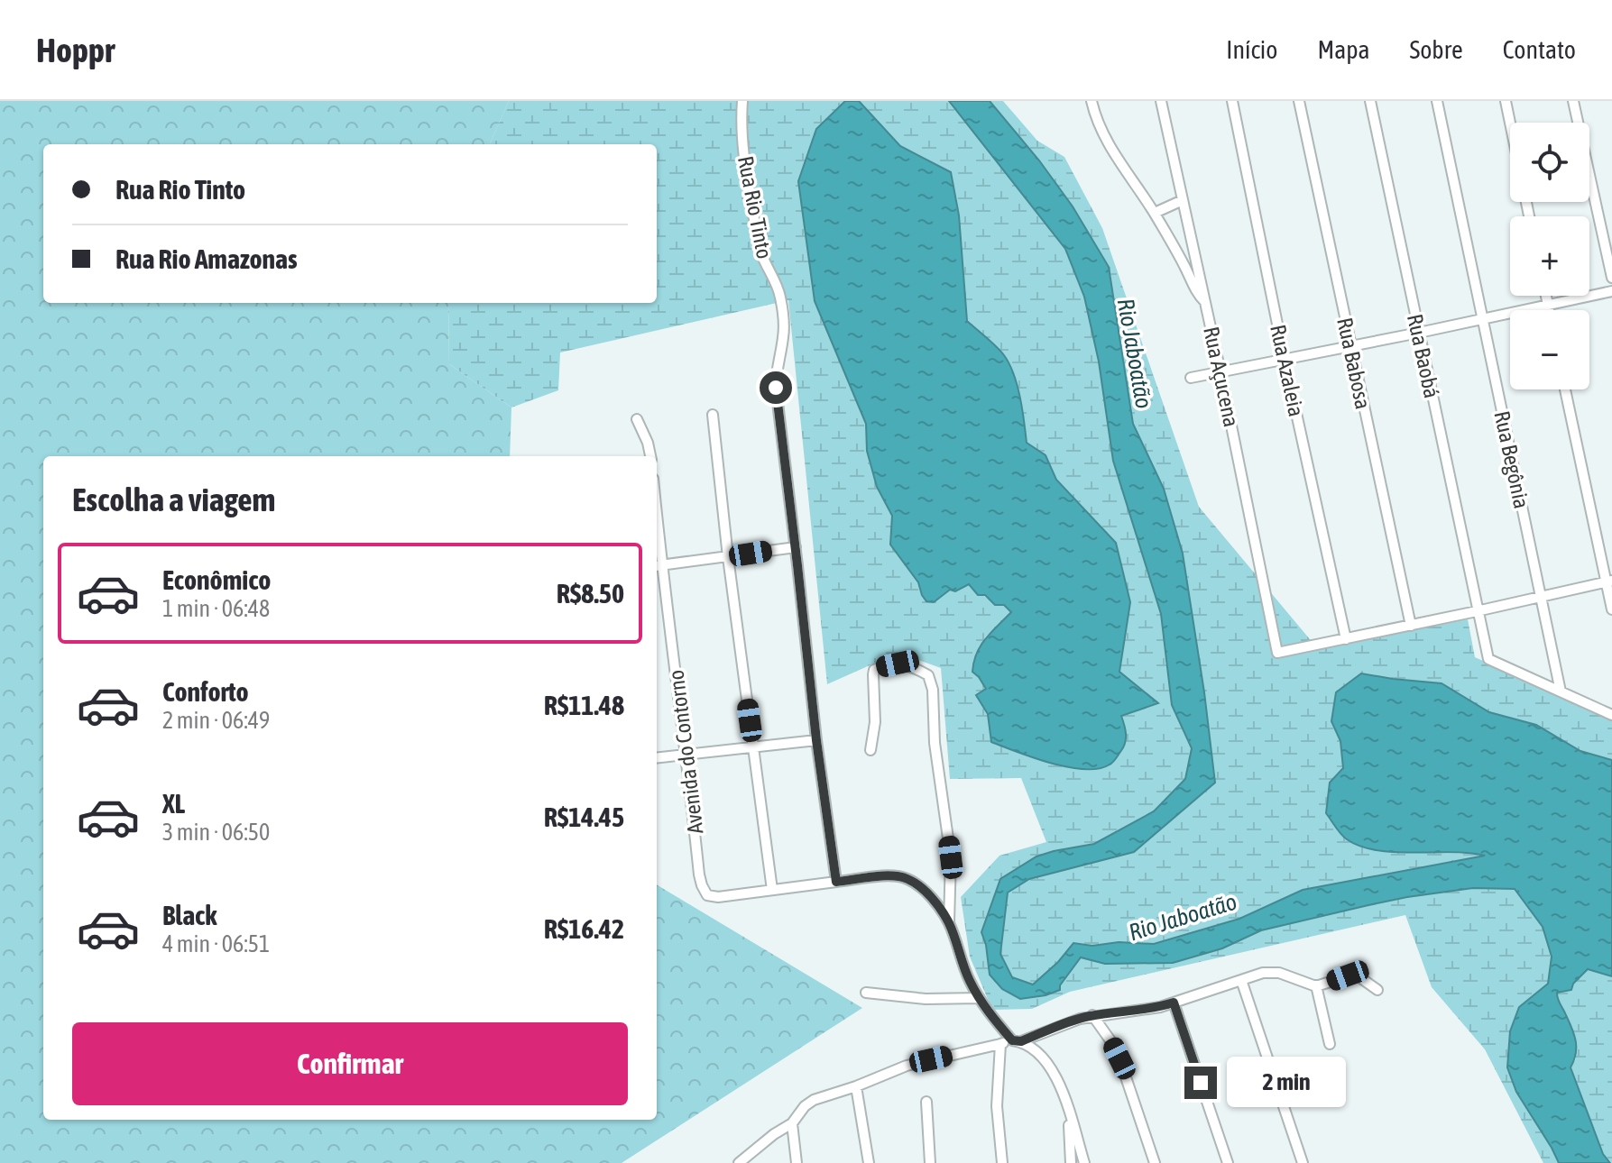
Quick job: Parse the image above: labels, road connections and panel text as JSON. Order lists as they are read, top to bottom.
{
  "streets": {
    "street": [
      "Rua Rio Tinto",
      "Rua Baobá",
      "Rua Babosa",
      "Rua Azaleia",
      "Rua Açucena",
      "Rua Begônia",
      "Avenida do Contorno"
    ]
  },
  "crossings": [
    ["Rua Rio Tinto", "Avenida do Contorno"],
    ["Rua Baobá", "Rua Begônia"],
    ["Rua Azaleia", "Rua Açucena"]
  ],
  "water": ["Rio Jaboatão"],
  "page": {
    "header": "Hoppr",
    "nav": [
      "Início",
      "Mapa",
      "Sobre",
      "Contato"
    ],
    "map_buttons": ["+", "−"],
    "banner": ["Rua Rio Tinto", "Rua Rio Amazonas"],
    "heading": "Escolha a viagem",
    "list": [
      {
        "name": "Econômico",
        "note": "1 min · 06:48",
        "value": "R$8.50"
      },
      {
        "name": "Conforto",
        "note": "2 min · 06:49",
        "value": "R$11.48"
      },
      {
        "name": "XL",
        "note": "3 min · 06:50",
        "value": "R$14.45"
      },
      {
        "name": "Black",
        "note": "4 min · 06:51",
        "value": "R$16.42"
      }
    ],
    "buttons": "Confirmar",
    "bubble": "2 min"
  }
}
